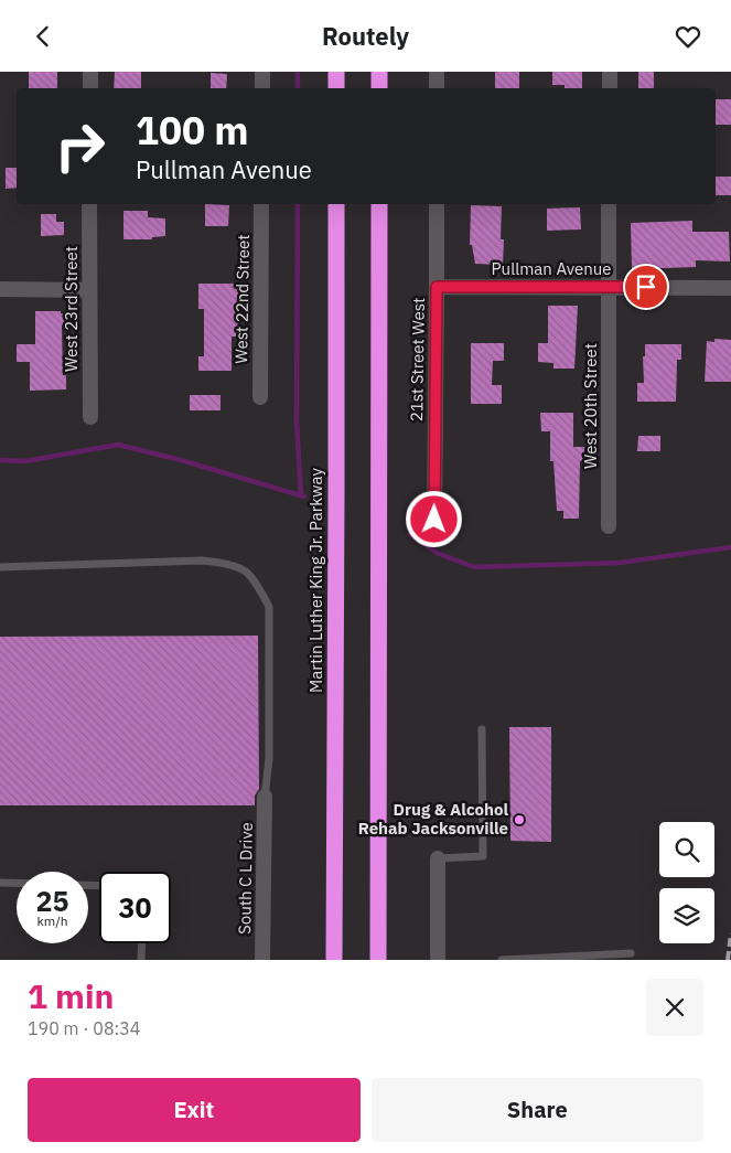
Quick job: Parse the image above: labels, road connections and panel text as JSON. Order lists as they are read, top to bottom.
{
  "streets": {
    "highway": ["Martin Luther King Jr. Parkway"],
    "street": [
      "Pullman Avenue",
      "West 22nd Street",
      "West 23rd Street",
      "21st Street West",
      "West 20th Street",
      "South C L Drive"
    ]
  },
  "crossings": [
    ["Pullman Avenue", "21st Street West"],
    ["Pullman Avenue", "West 20th Street"]
  ],
  "places": ["Drug & Alcohol Rehab Jacksonville"],
  "page": {
    "header": "Routely",
    "turn": ["100 m", "Pullman Avenue"],
    "speed": "25 km/h",
    "limit": "30",
    "heading": ["1 min", "190 m · 08:34"],
    "buttons": ["Exit", "Share"]
  }
}
